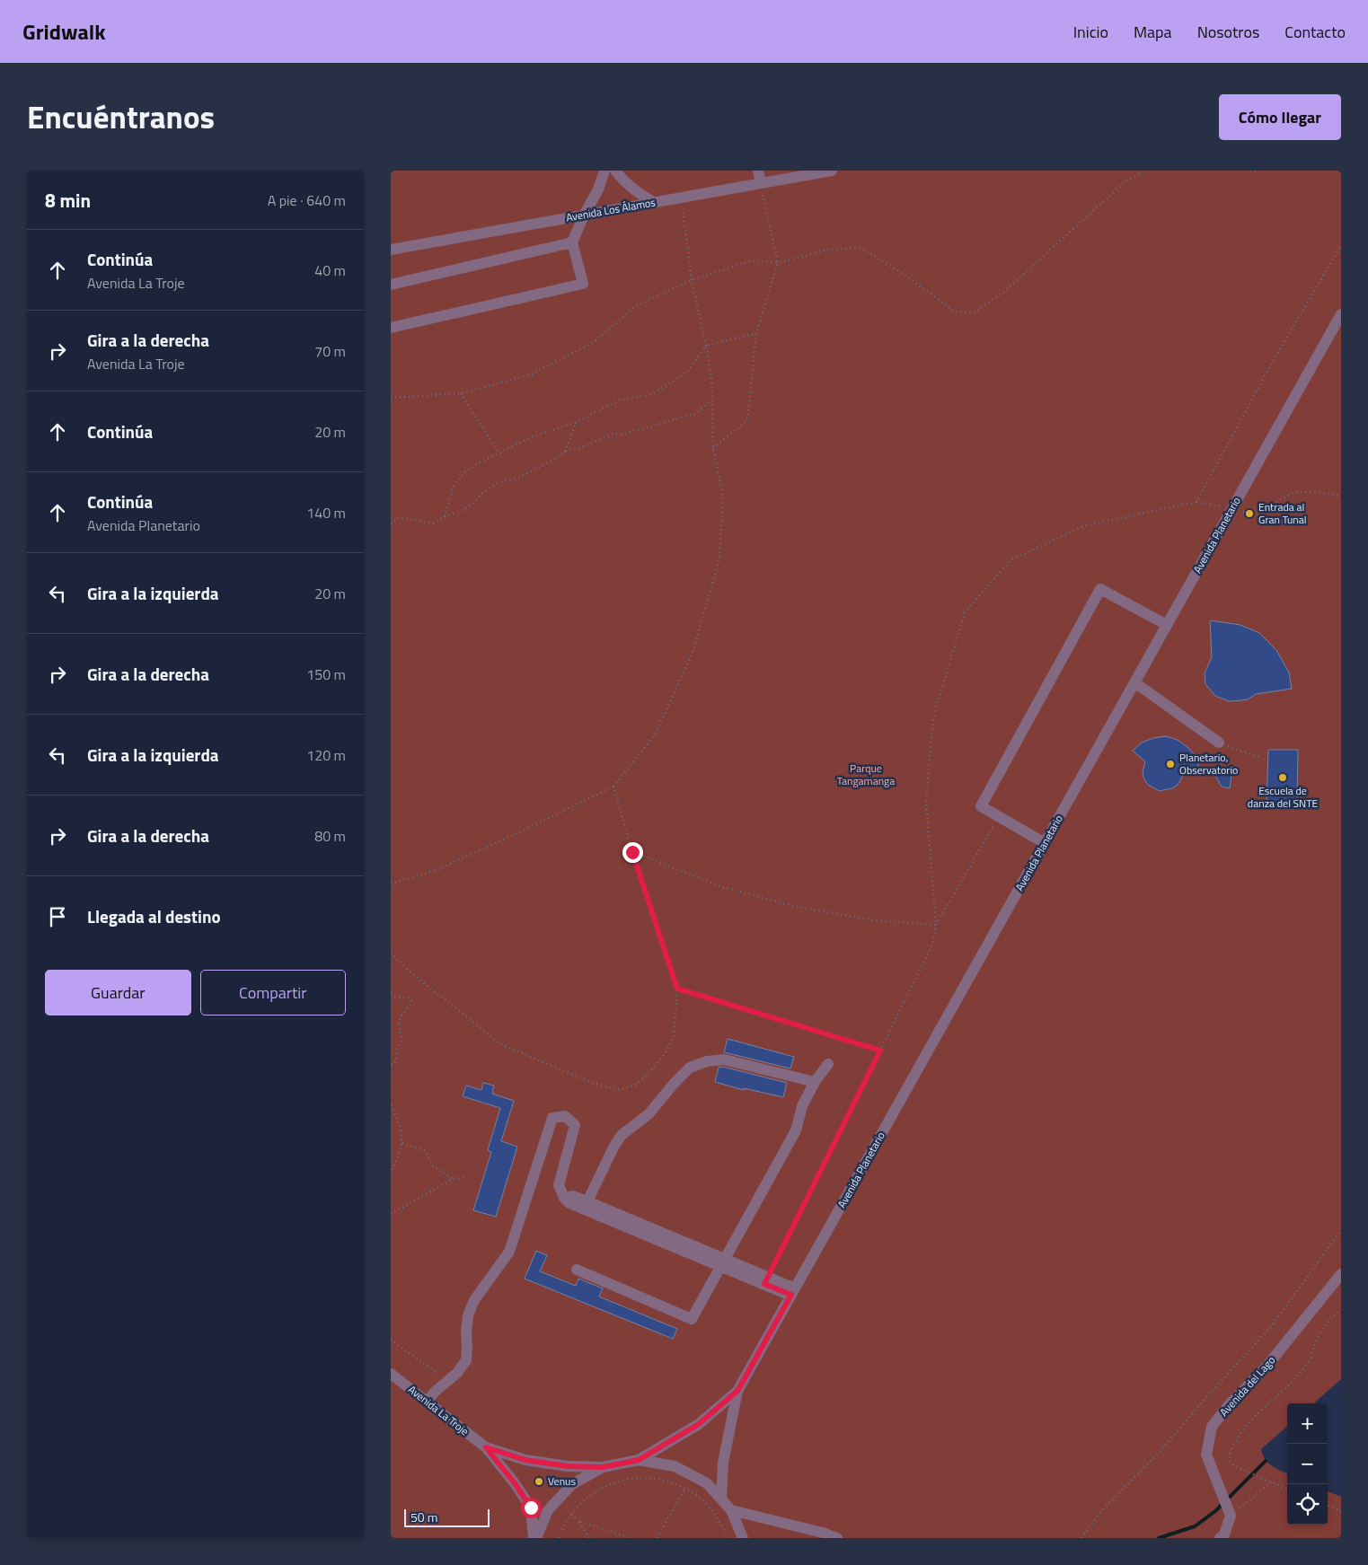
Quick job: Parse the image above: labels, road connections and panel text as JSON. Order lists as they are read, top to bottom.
{
  "streets": {
    "street": [
      "Avenida Los Álamos",
      "Avenida Planetario",
      "Avenida del Lago",
      "Avenida La Troje"
    ]
  },
  "parks": ["Parque Tangamanga"],
  "places": [
    "Entrada al Gran Tunal",
    "Planetario, Observatorio",
    "Escuela de danza del SNTE",
    "Venus"
  ],
  "scale_bar": "50 m",
  "page": {
    "header": "Gridwalk",
    "nav": [
      "Inicio",
      "Mapa",
      "Nosotros",
      "Contacto"
    ],
    "title": "Encuéntranos",
    "buttons": [
      "Cómo llegar",
      ["Guardar", "Compartir"]
    ],
    "heading": ["8 min", "A pie · 640 m"],
    "list": [
      ["Continúa", "Avenida La Troje", "40 m"],
      ["Gira a la derecha", "Avenida La Troje", "70 m"],
      ["Continúa", "20 m"],
      ["Continúa", "Avenida Planetario", "140 m"],
      ["Gira a la izquierda", "20 m"],
      ["Gira a la derecha", "150 m"],
      ["Gira a la izquierda", "120 m"],
      ["Gira a la derecha", "80 m"],
      "Llegada al destino"
    ],
    "map_buttons": ["+", "−"],
    "scale": "50 m"
  }
}
